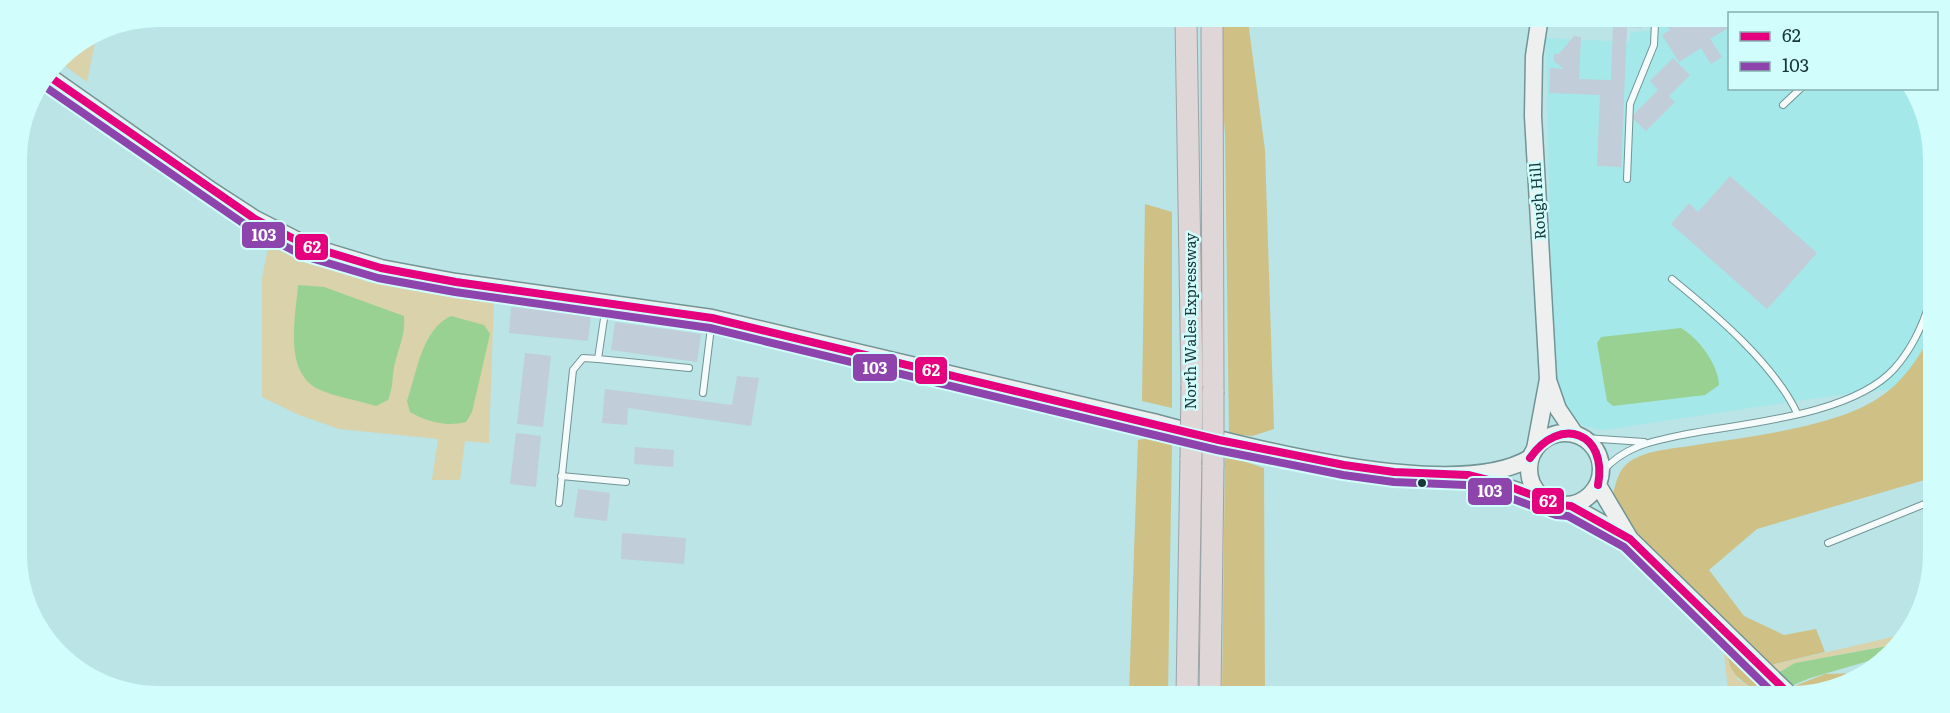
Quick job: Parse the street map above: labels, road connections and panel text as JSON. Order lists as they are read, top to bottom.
{
  "streets": {
    "highway": ["North Wales Expressway"],
    "street": ["Rough Hill"]
  },
  "lines": ["transit line 62", "transit line 103"],
  "legend": ["62", "103"]
}
